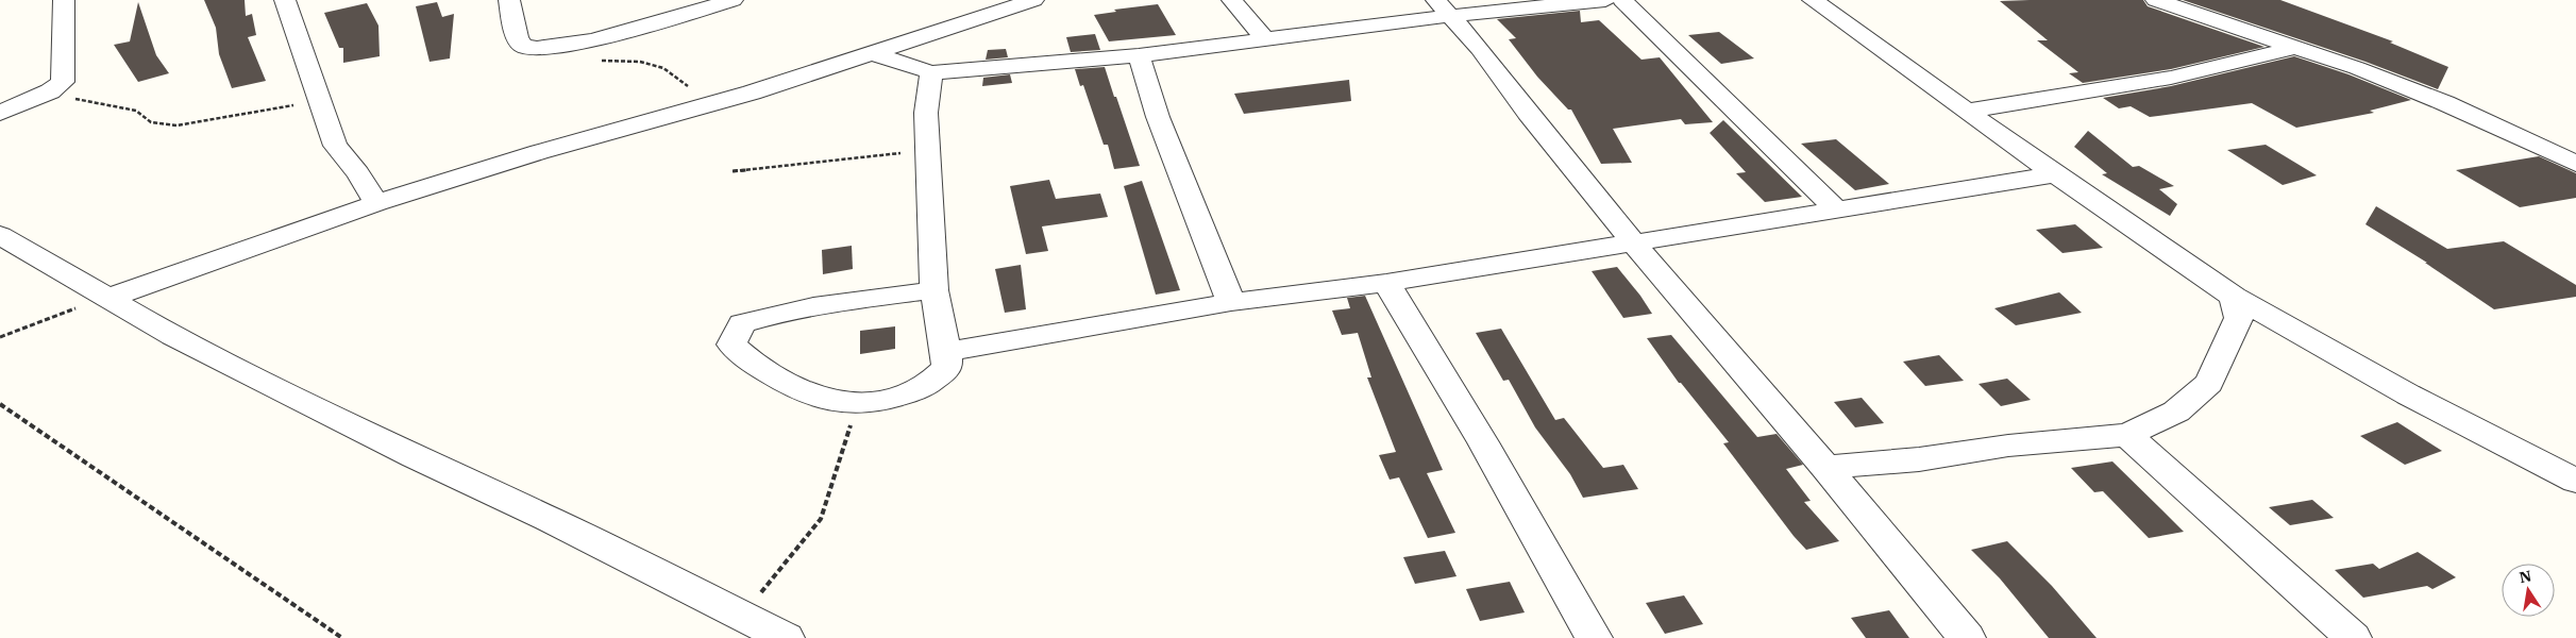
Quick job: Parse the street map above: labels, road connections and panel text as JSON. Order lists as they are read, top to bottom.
{
  "north": "top"
}
